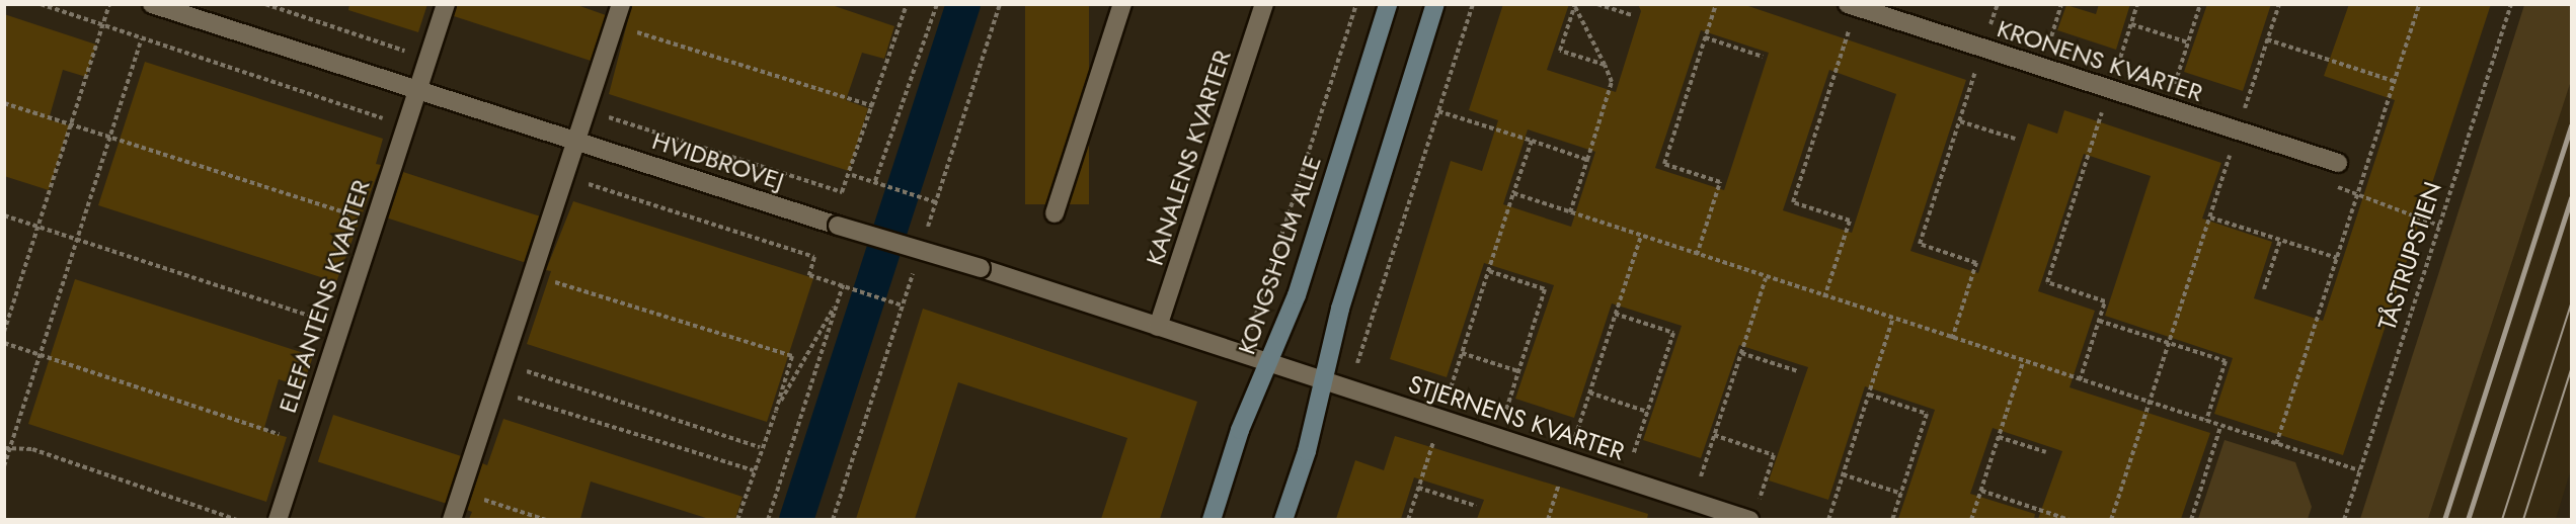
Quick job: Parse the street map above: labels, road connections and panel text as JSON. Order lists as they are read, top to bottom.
{
  "streets": {
    "street": [
      "KRONENS KVARTER",
      "KANALENS KVARTER",
      "HVIDBROVEJ",
      "KONGSHOLM ALLE",
      "ELEFANTENS KVARTER",
      "STJERNENS KVARTER"
    ],
    "path": ["TÅSTRUPSTIEN"]
  },
  "crossings": [
    ["KANALENS KVARTER", "HVIDBROVEJ"],
    ["HVIDBROVEJ", "KONGSHOLM ALLE"],
    ["HVIDBROVEJ", "ELEFANTENS KVARTER"],
    ["HVIDBROVEJ", "STJERNENS KVARTER"],
    ["KONGSHOLM ALLE", "STJERNENS KVARTER"]
  ]
}
